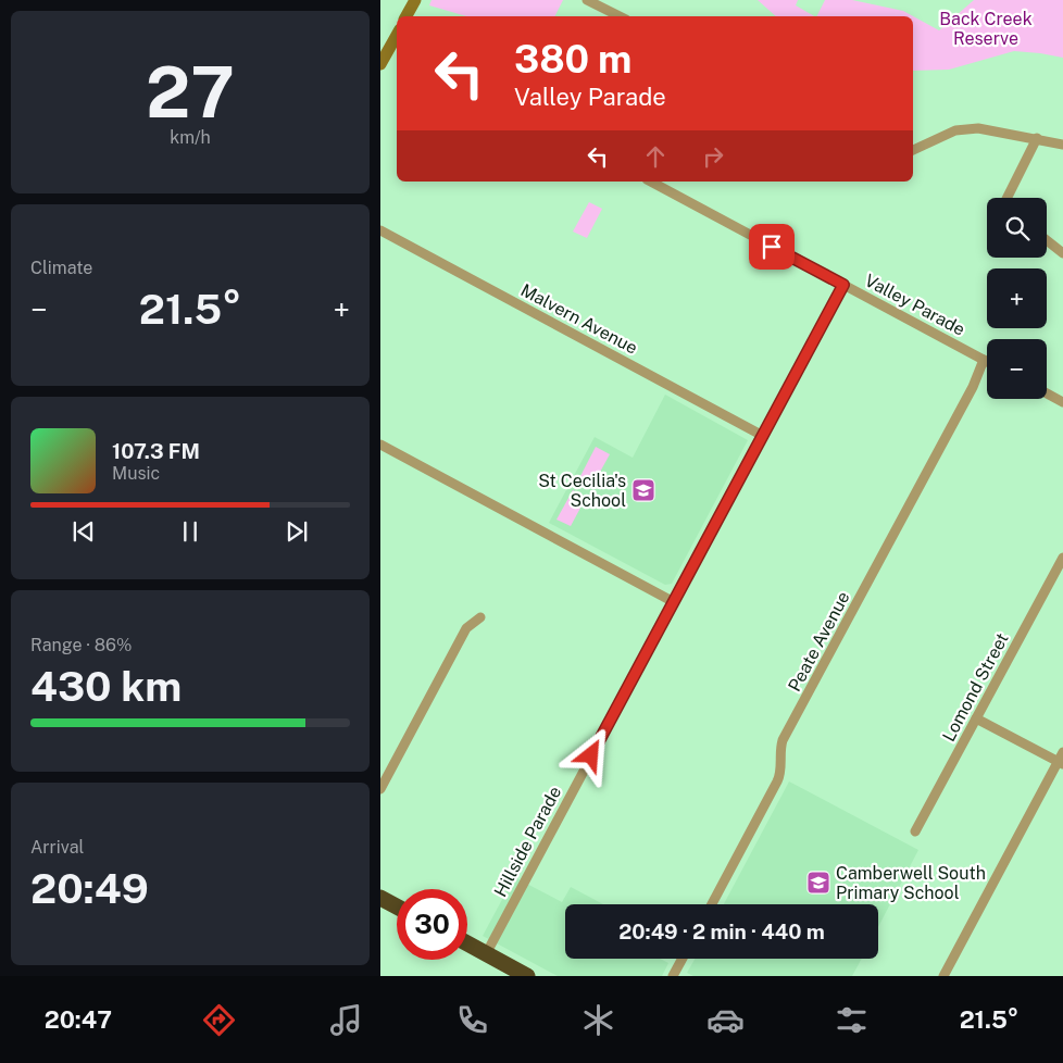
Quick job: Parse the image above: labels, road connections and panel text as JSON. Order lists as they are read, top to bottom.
{
  "streets": {
    "street": [
      "Valley Parade",
      "Malvern Avenue",
      "Peate Avenue",
      "Lomond Street",
      "Hillside Parade"
    ]
  },
  "crossings": [
    ["Valley Parade", "Hillside Parade"],
    ["Malvern Avenue", "Hillside Parade"]
  ],
  "parks": ["Back Creek Reserve"],
  "places": {
    "school or university": ["St Cecilia's School", "Camberwell South Primary School"]
  },
  "page": {
    "tile": [
      ["27", "km/h"],
      "Climate",
      ["Range · 86%", "430 km"],
      ["Arrival", "20:49"]
    ],
    "turn": ["380 m", "Valley Parade"],
    "map_buttons": ["+", "−"],
    "heat": ["−", "21.5°", "+"],
    "song": ["107.3 FM", "Music"],
    "limit": "30",
    "trip": "20:49 · 2 min · 440 m",
    "tabs": ["20:47", "21.5°"]
  }
}
